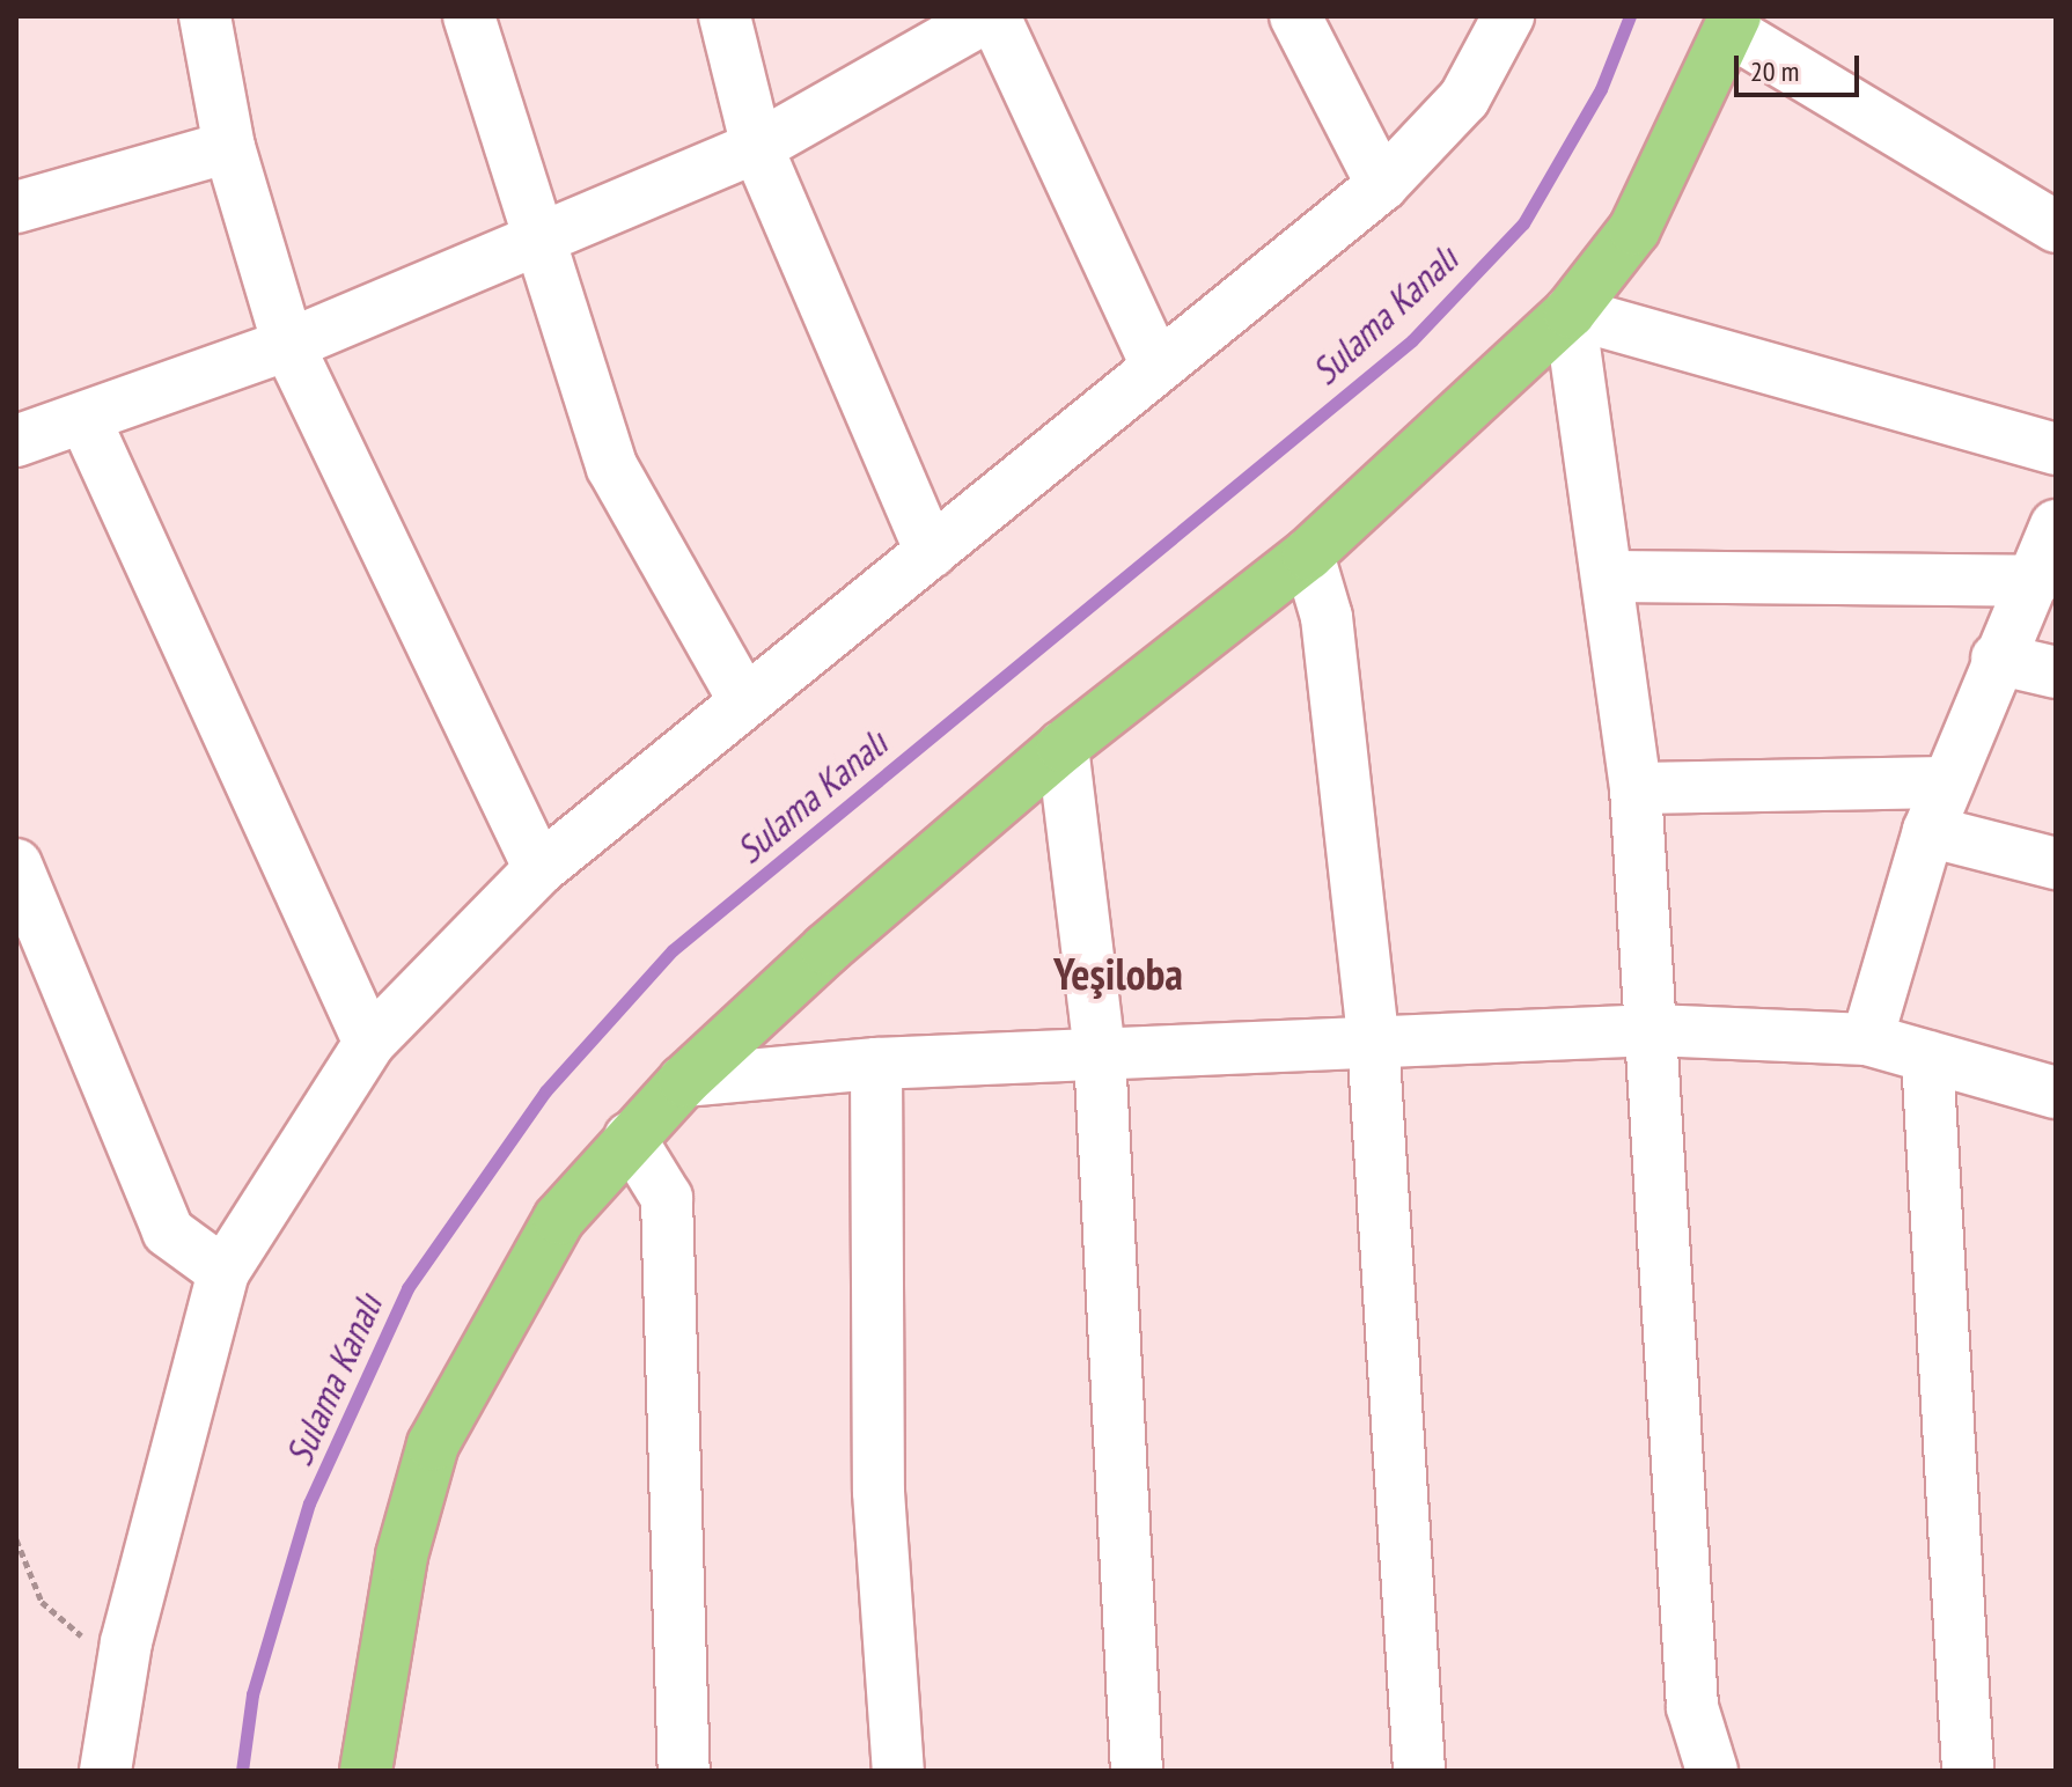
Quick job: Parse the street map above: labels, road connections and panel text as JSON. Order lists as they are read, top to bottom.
{
  "districts": ["Yeşiloba"],
  "water": ["Sulama Kanalı"],
  "scale_bar": "20 m"
}
